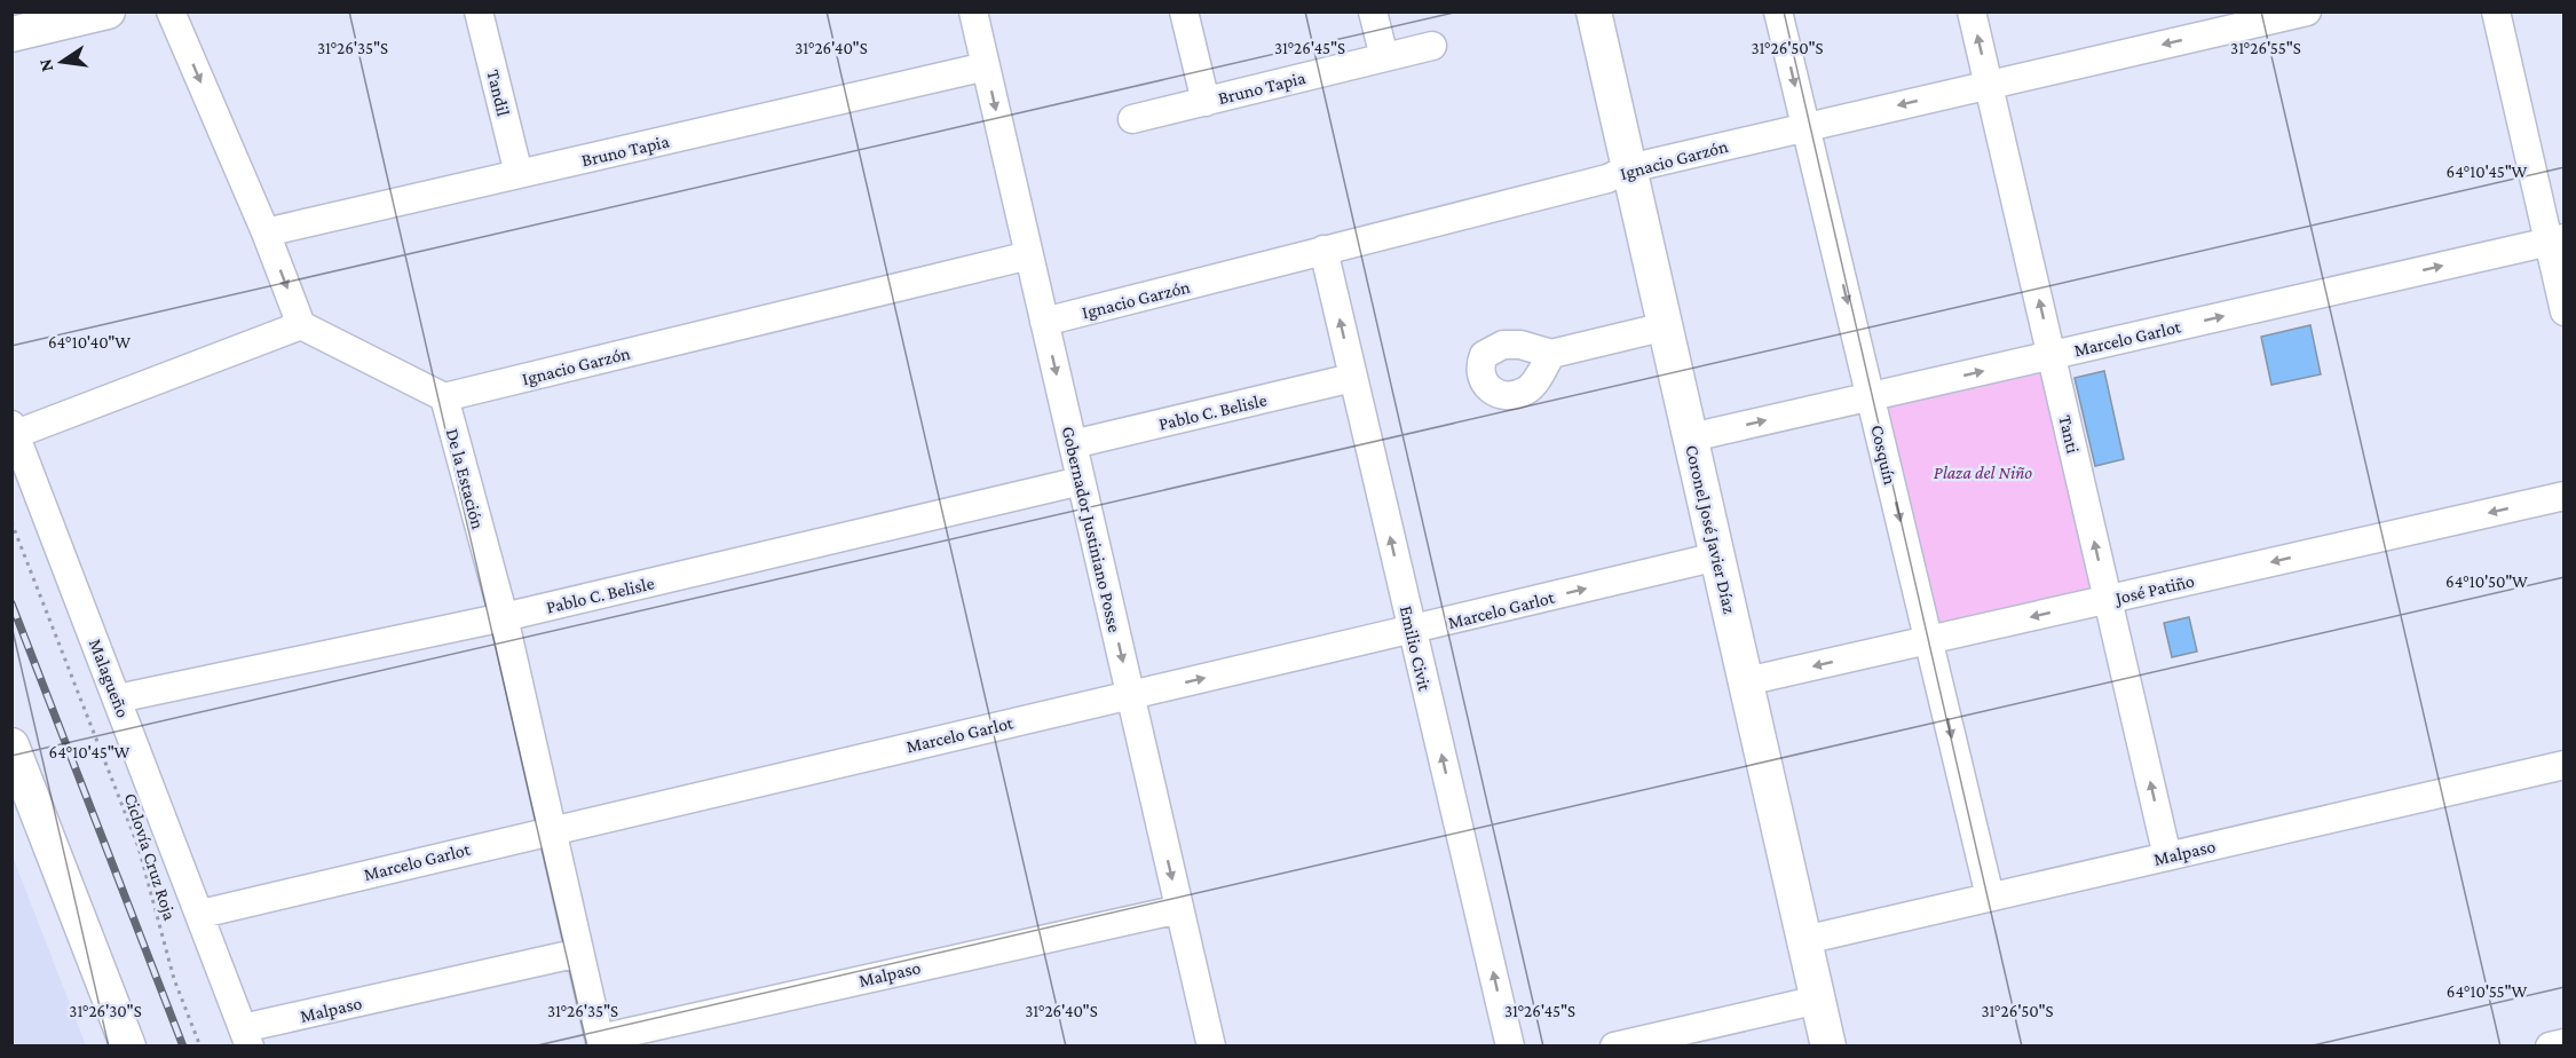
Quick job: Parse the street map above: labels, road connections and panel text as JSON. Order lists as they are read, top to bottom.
{
  "streets": {
    "main road": ["Coronel José Javier Díaz"],
    "street": [
      "Bruno Tapia",
      "Tandil",
      "Ignacio Garzón",
      "Marcelo Garlot",
      "Pablo C. Belisle",
      "Tanti",
      "Cosquín",
      "De la Estación",
      "Gobernador Justiniano Posse",
      "José Patiño",
      "Emilio Civit",
      "Malagueño",
      "Malpaso"
    ],
    "path": ["Ciclovía Cruz Roja"]
  },
  "crossings": [
    ["Bruno Tapia", "Tandil"],
    ["Bruno Tapia", "Gobernador Justiniano Posse"],
    ["Ignacio Garzón", "Tanti"],
    ["Ignacio Garzón", "Cosquín"],
    ["Ignacio Garzón", "De la Estación"],
    ["Ignacio Garzón", "Gobernador Justiniano Posse"],
    ["Ignacio Garzón", "Coronel José Javier Díaz"],
    ["Ignacio Garzón", "Emilio Civit"],
    ["Marcelo Garlot", "Tanti"],
    ["Marcelo Garlot", "Cosquín"],
    ["Marcelo Garlot", "De la Estación"],
    ["Marcelo Garlot", "Gobernador Justiniano Posse"],
    ["Marcelo Garlot", "Coronel José Javier Díaz"],
    ["Marcelo Garlot", "Emilio Civit"],
    ["Marcelo Garlot", "Malagueño"],
    ["Pablo C. Belisle", "De la Estación"],
    ["Pablo C. Belisle", "Gobernador Justiniano Posse"],
    ["Pablo C. Belisle", "Emilio Civit"],
    ["Pablo C. Belisle", "Malagueño"],
    ["Tanti", "José Patiño"],
    ["Tanti", "Malpaso"],
    ["Cosquín", "José Patiño"],
    ["Cosquín", "Malpaso"],
    ["De la Estación", "Malpaso"],
    ["Gobernador Justiniano Posse", "Malpaso"],
    ["Coronel José Javier Díaz", "José Patiño"],
    ["Coronel José Javier Díaz", "Malpaso"],
    ["Malagueño", "Malpaso"]
  ],
  "one_way": [
    "Marcelo Garlot",
    "Tanti",
    "Cosquín",
    "Gobernador Justiniano Posse",
    "José Patiño",
    "Emilio Civit"
  ],
  "parks": ["Plaza del Niño"],
  "north": "left",
  "coordinates": [
    "31°26'35\"S",
    "31°26'40\"S",
    "31°26'45\"S",
    "31°26'50\"S",
    "31°26'55\"S",
    "64°10'45\"W",
    "64°10'40\"W",
    "64°10'50\"W",
    "64°10'55\"W",
    "31°26'30\"S"
  ]
}
